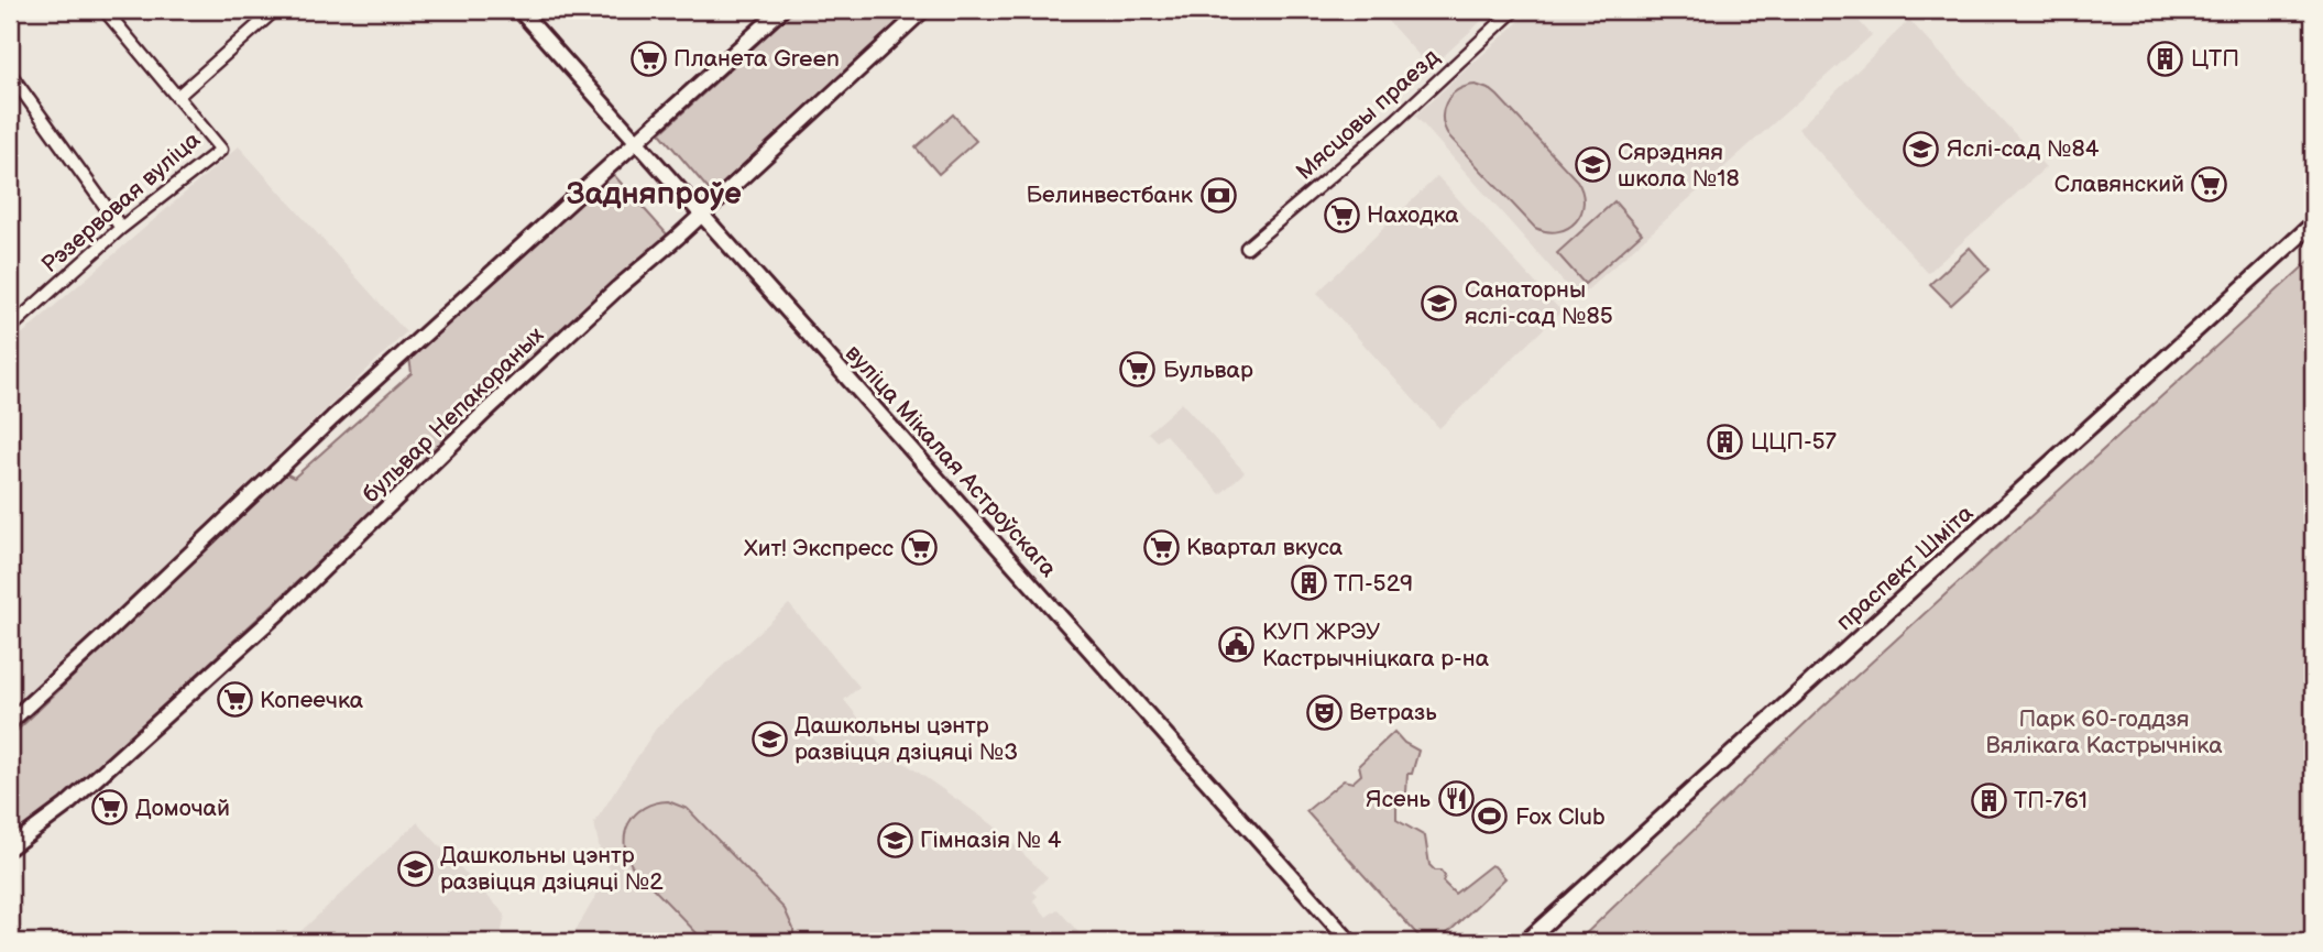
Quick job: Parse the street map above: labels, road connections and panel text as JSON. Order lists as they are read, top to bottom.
{
  "streets": {
    "main road": ["бульвар Непакораных", "вуліца Мікалая Астроўскага", "праспект Шміта"],
    "street": ["Мясцовы праезд", "Рэзервовая вуліца"]
  },
  "crossings": [
    ["бульвар Непакораных", "вуліца Мікалая Астроўскага"]
  ],
  "districts": ["Задняпроўе"],
  "parks": ["Парк 60-годдзя Вялікага Кастрычніка"],
  "places": {
    "supermarket": [
      "Планета Green",
      "Славянский",
      "Находка",
      "Бульвар",
      "Квартал вкуса",
      "Хит! Экспресс",
      "Копеечка",
      "Домочай"
    ],
    "building": [
      "ЦТП",
      "ЦЦП-57",
      "ТП-529",
      "ТП-761"
    ],
    "school or university": [
      "Яслі-сад №84",
      "Сярэдняя школа №18",
      "Санаторны яслі-сад №85",
      "Дашкольны цэнтр развіцця дзіцяці №3",
      "Гімназія № 4",
      "Дашкольны цэнтр развіцця дзіцяці №2"
    ],
    "bank": ["Белинвестбанк"],
    "public building": ["КУП ЖРЭУ Кастрычніцкага р-на"],
    "theatre": ["Ветразь"],
    "restaurant": ["Ясень"],
    "sports": ["Fox Club"]
  }
}
